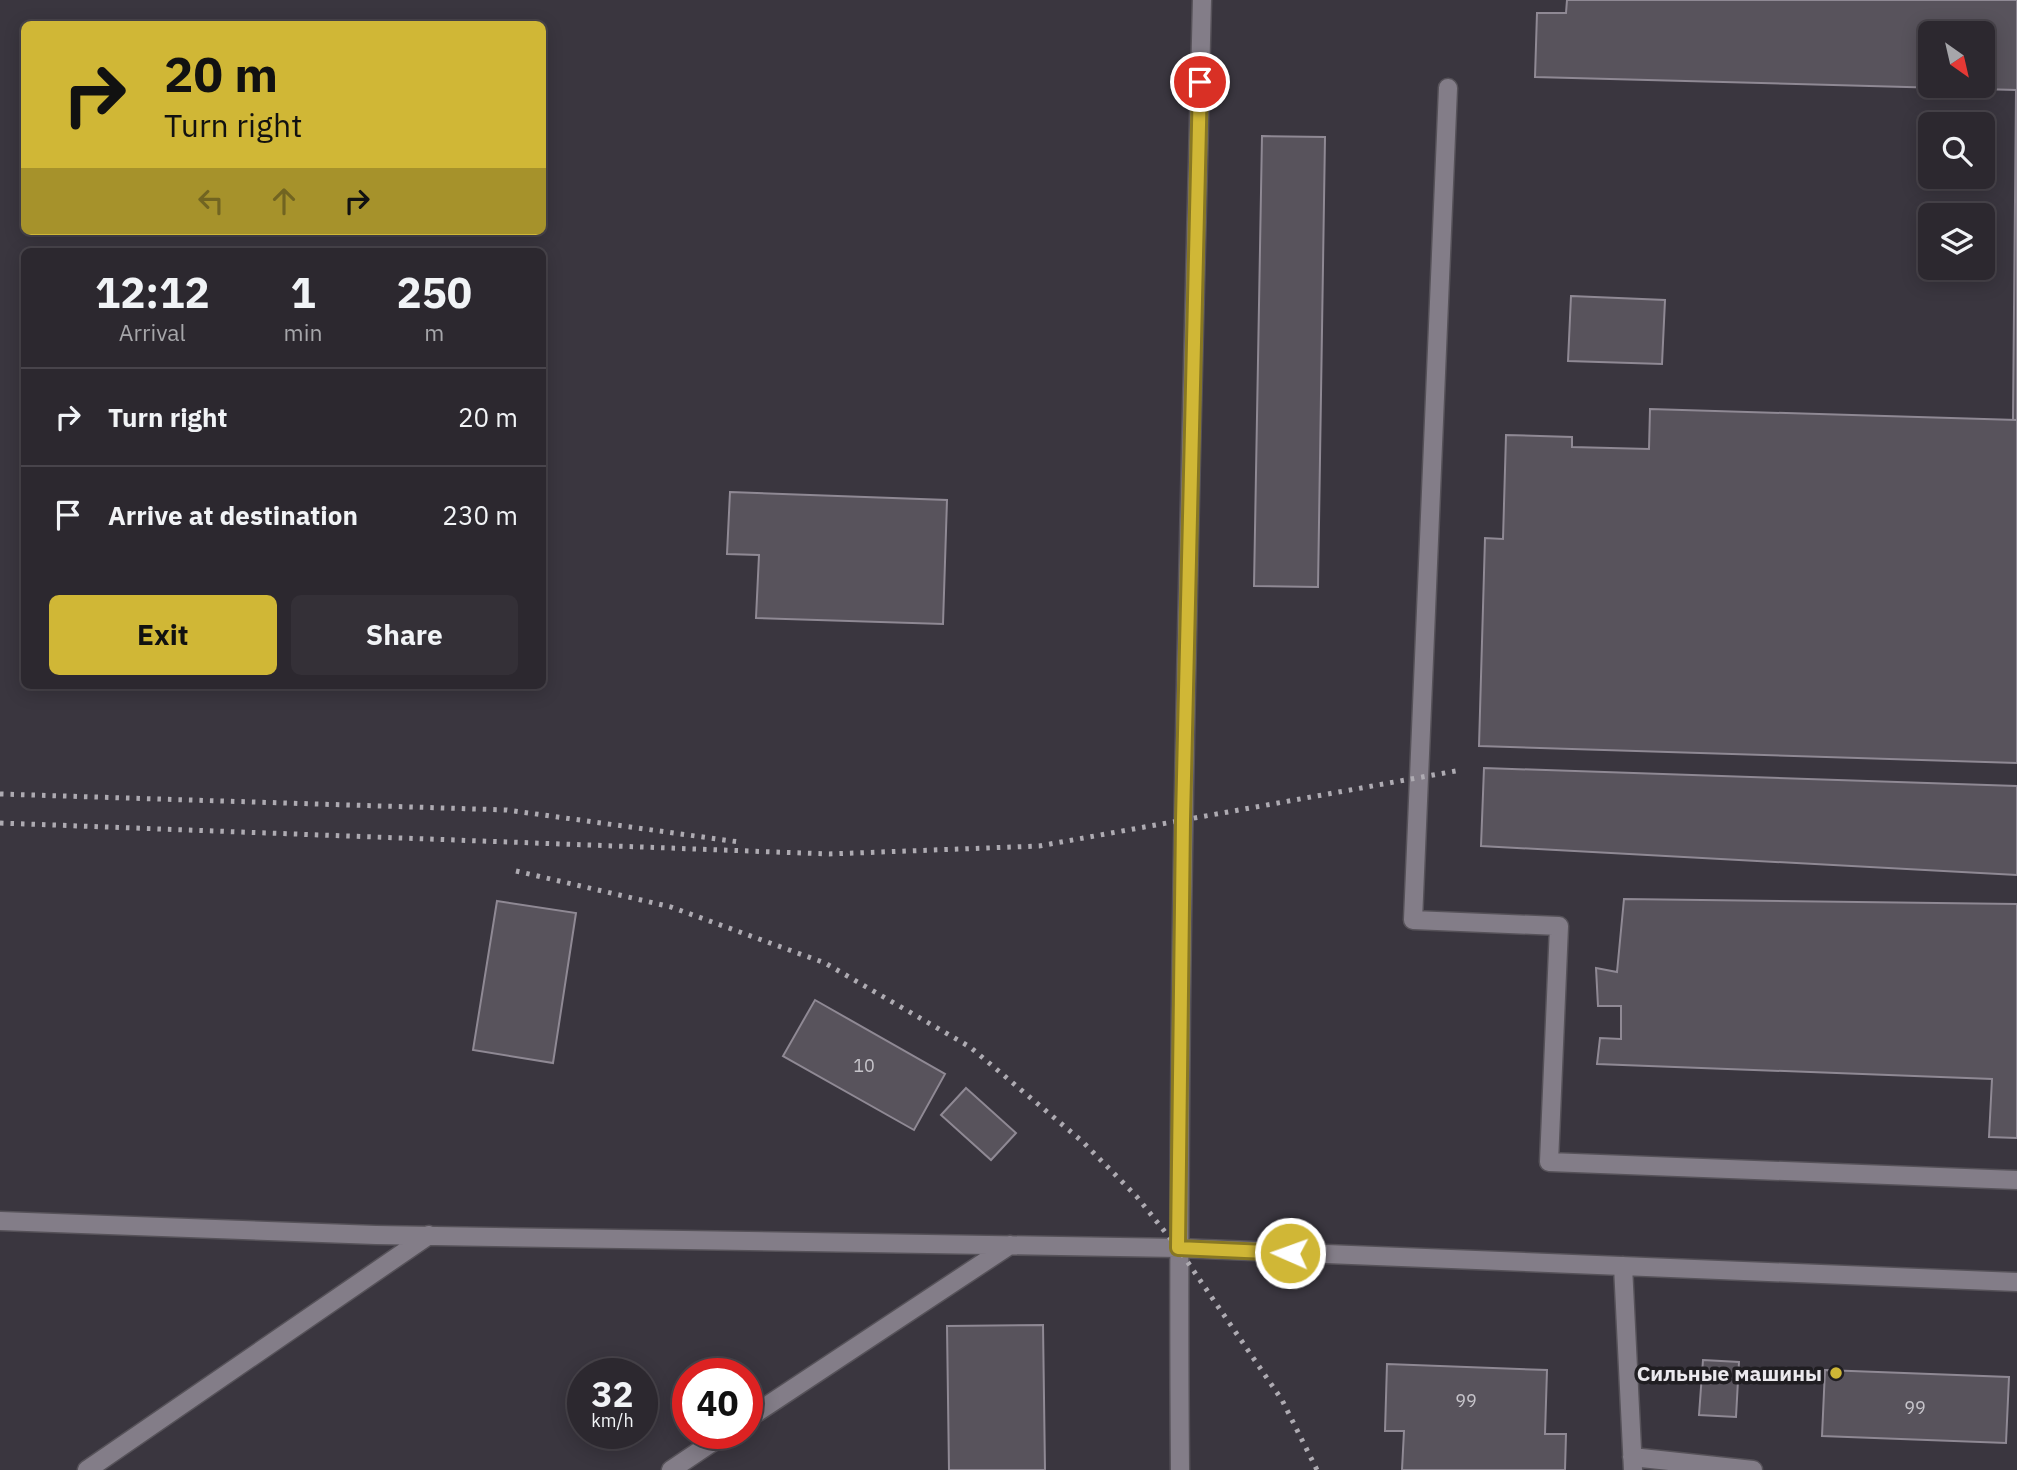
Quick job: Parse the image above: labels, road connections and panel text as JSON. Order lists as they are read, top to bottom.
{
  "places": ["Сильные машины"],
  "house_numbers": ["10", "99", "99"],
  "north": "bottom right",
  "page": {
    "turn": ["20 m", "Turn right"],
    "eta": [
      "12:12",
      "Arrival",
      "1",
      "min",
      "250",
      "m"
    ],
    "list": [
      {
        "name": "Turn right",
        "value": "20 m"
      },
      {
        "name": "Arrive at destination",
        "value": "230 m"
      }
    ],
    "buttons": ["Exit", "Share"],
    "speed": "32 km/h",
    "limit": "40"
  }
}
